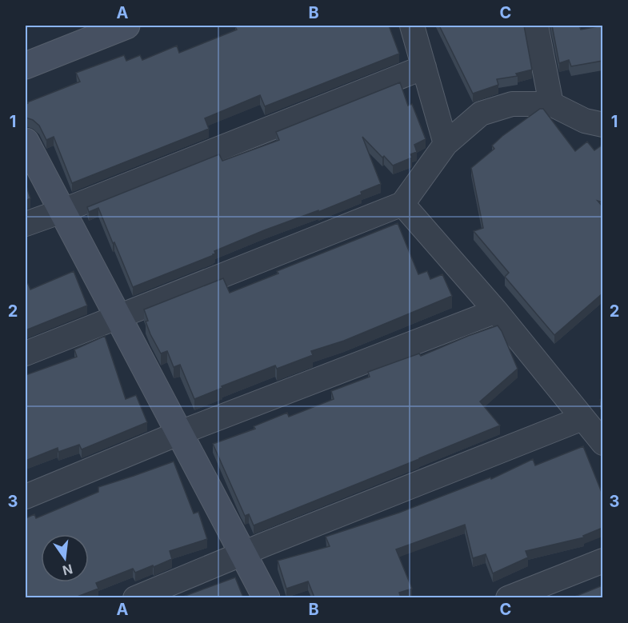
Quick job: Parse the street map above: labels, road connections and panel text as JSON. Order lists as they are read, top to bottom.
{
  "north": "bottom",
  "grid": {
    "columns": ["A", "B", "C"],
    "rows": ["1", "2", "3"]
  }
}
